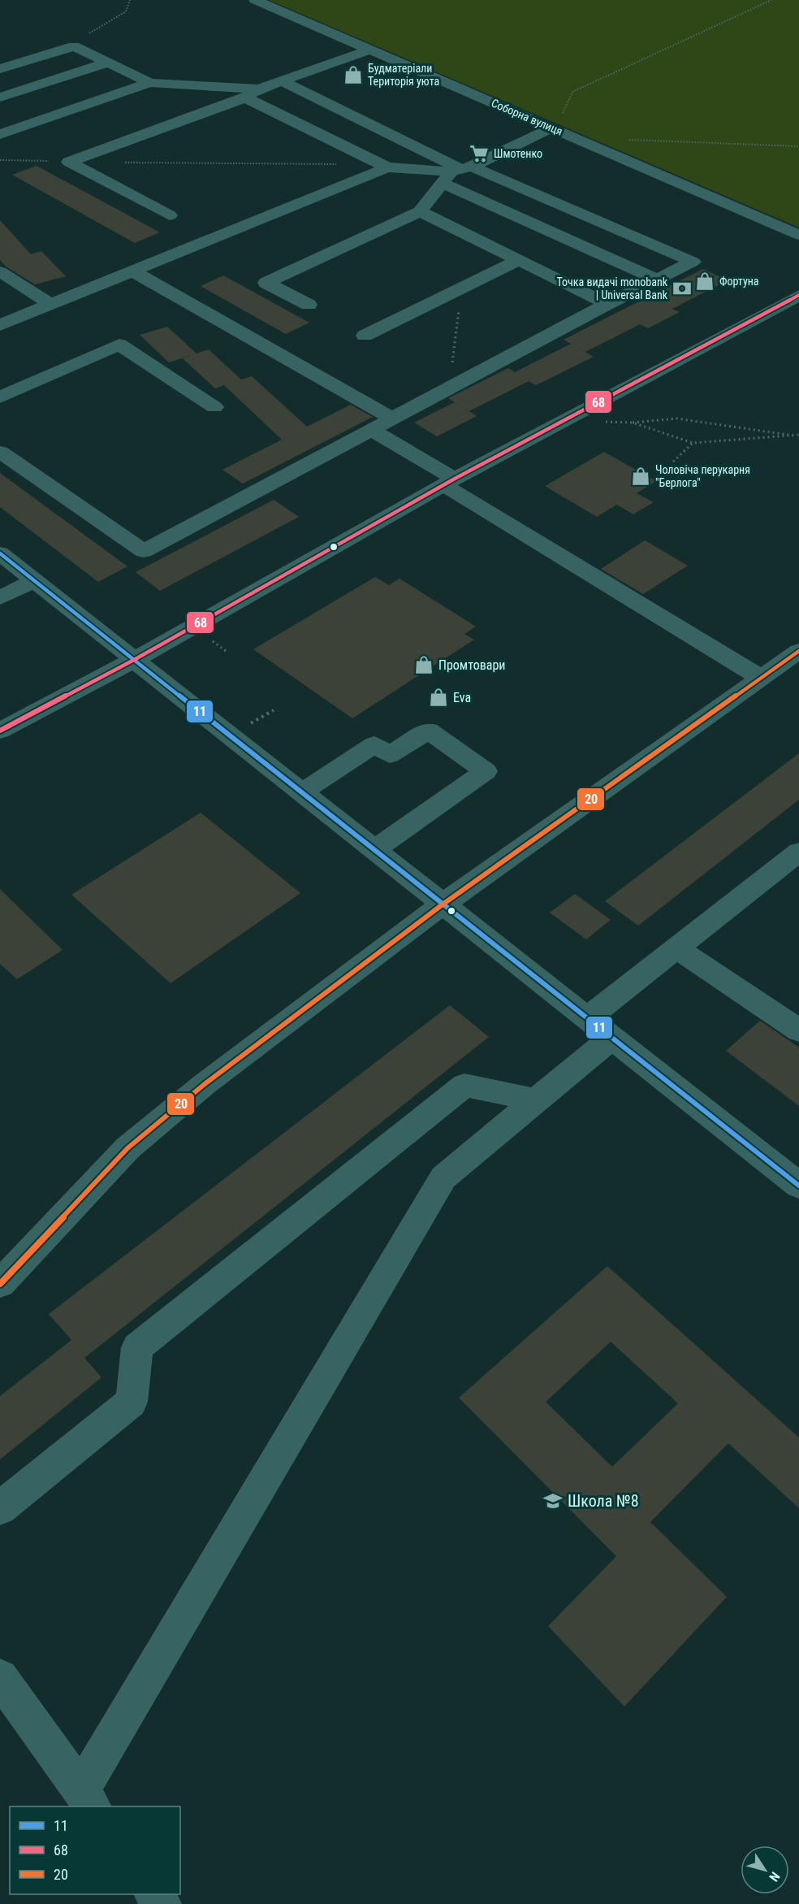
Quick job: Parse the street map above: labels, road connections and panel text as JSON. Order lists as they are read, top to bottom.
{
  "streets": {
    "street": ["Соборна вулиця"]
  },
  "places": {
    "shop": [
      "Будматеріали Територія уюта",
      "Фортуна",
      "Чоловіча перукарня \"Берлога\"",
      "Промтовари",
      "Eva"
    ],
    "supermarket": ["Шмотенко"],
    "bank": ["Точка видачі monobank | Universal Bank"],
    "school or university": ["Школа №8"]
  },
  "lines": ["transit line 68", "transit line 11", "transit line 20"],
  "legend": ["11", "68", "20"],
  "north": "bottom right"
}
